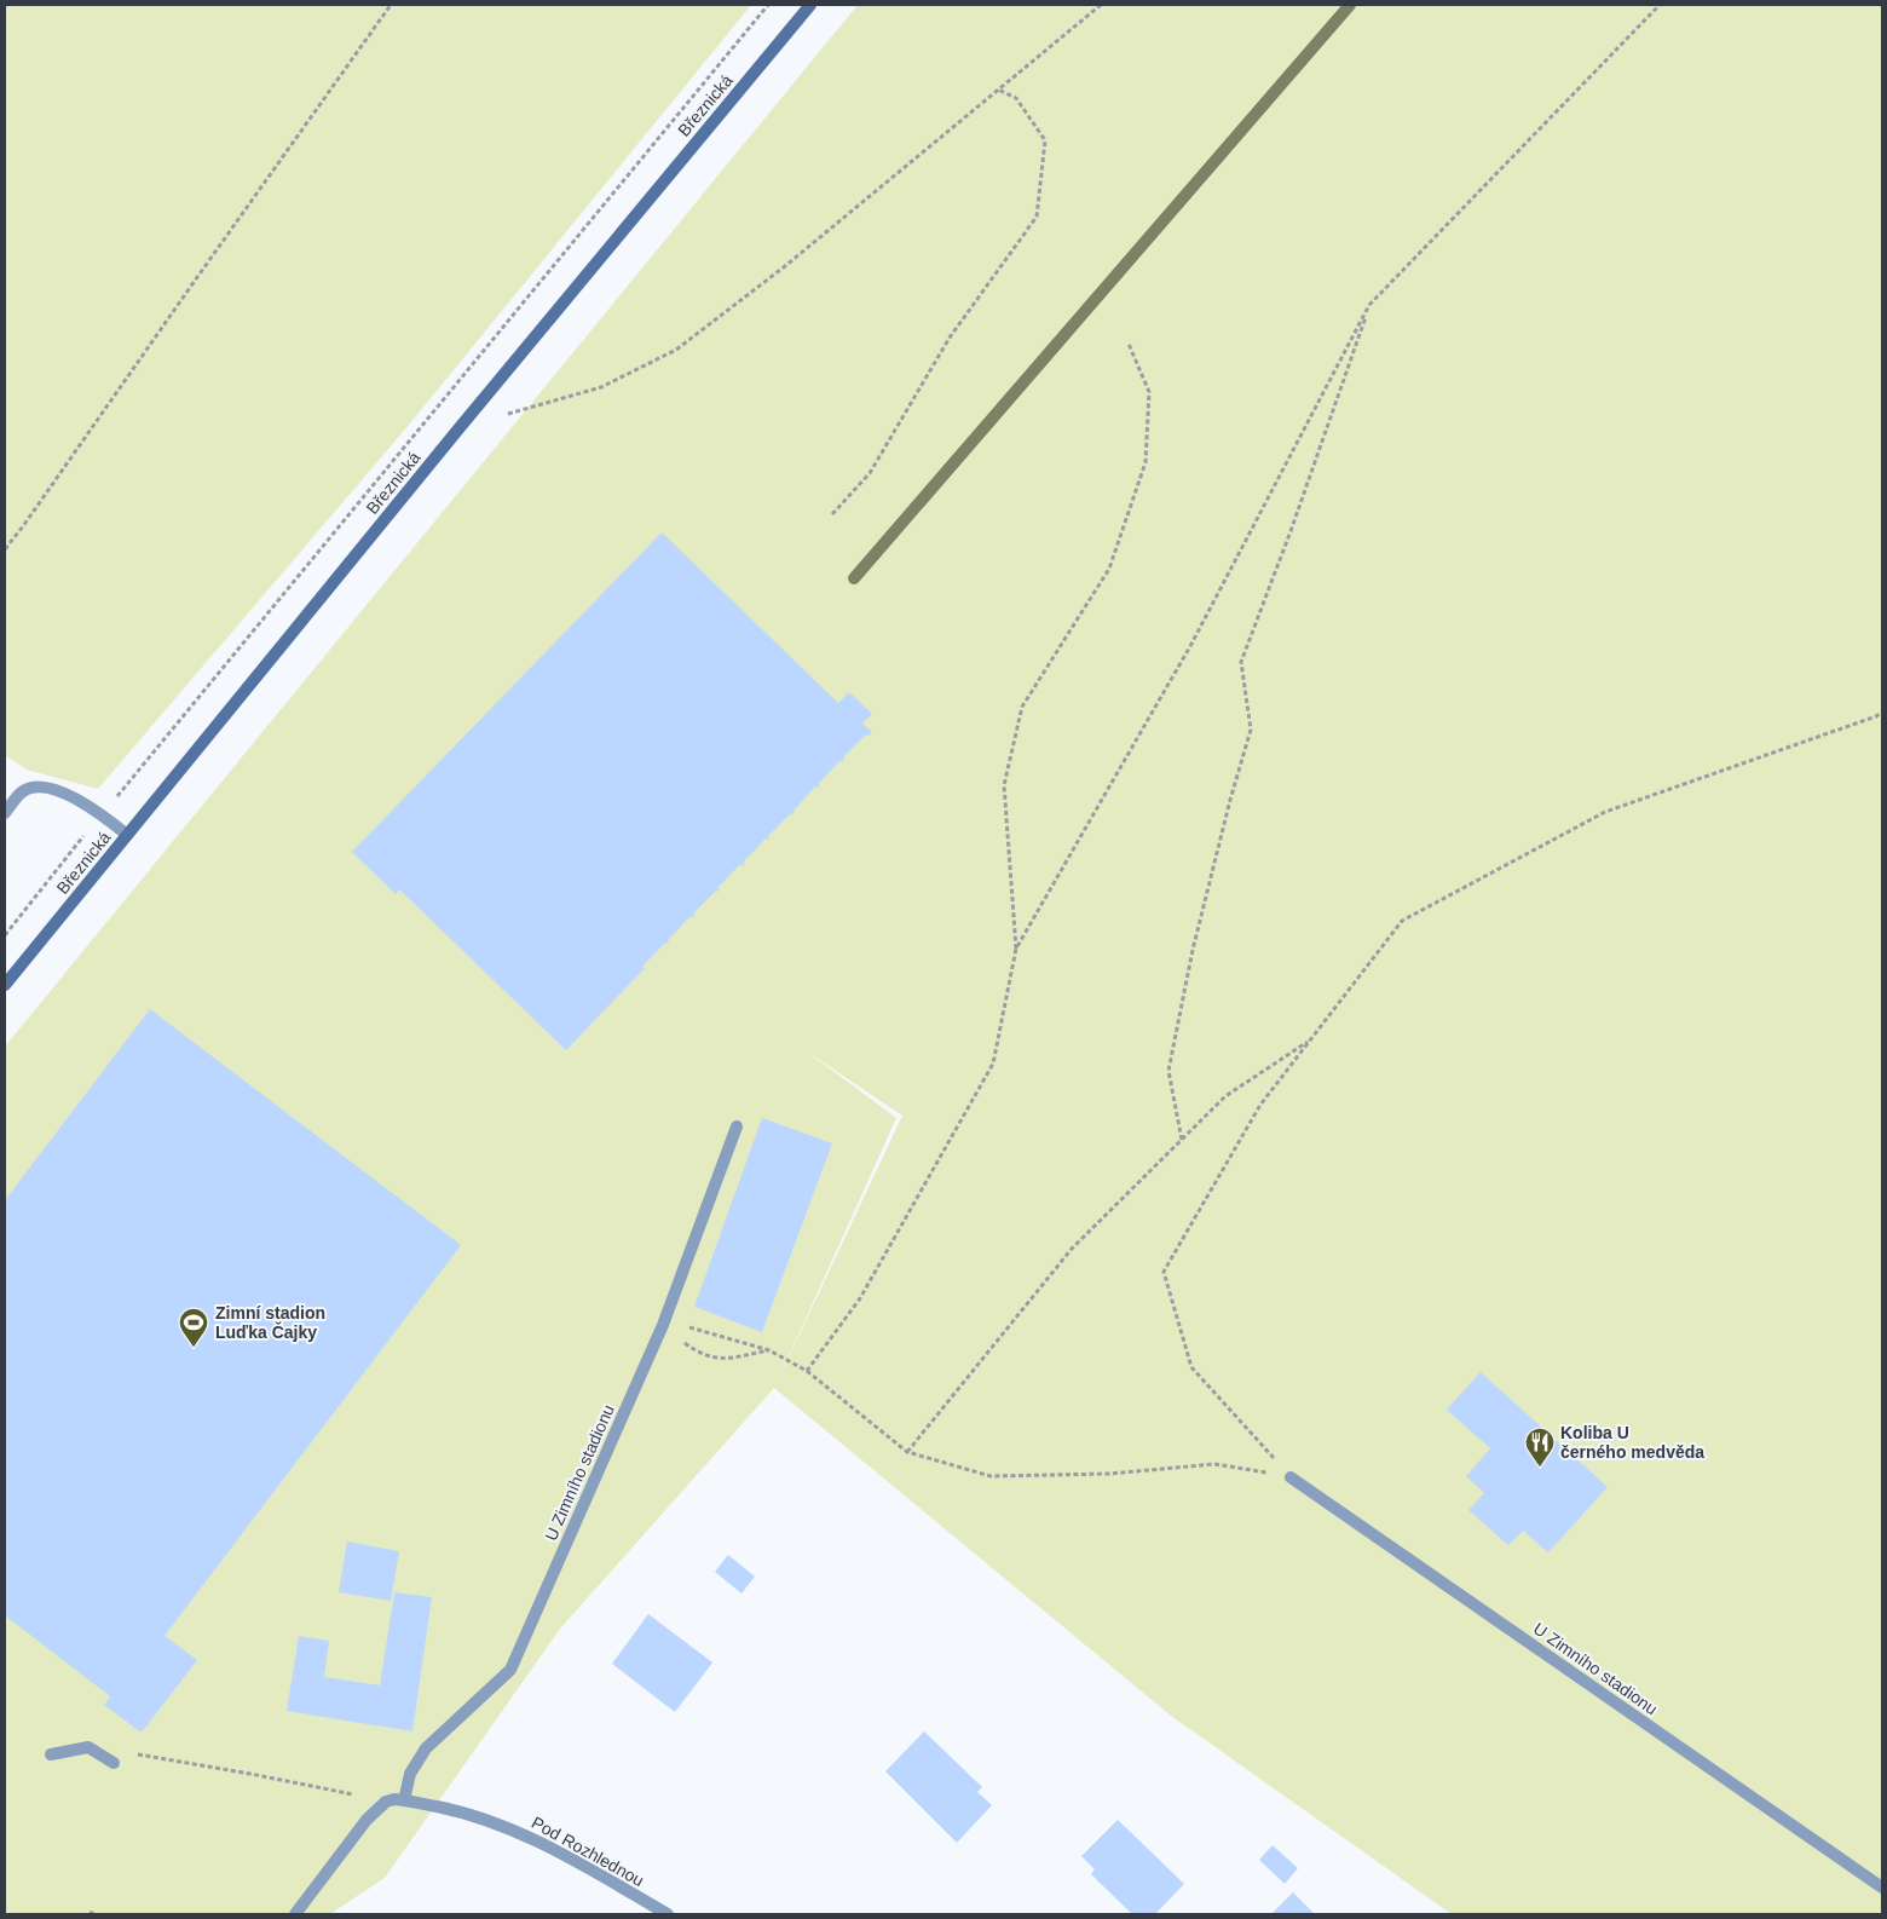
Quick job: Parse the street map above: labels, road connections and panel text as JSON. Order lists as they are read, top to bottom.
{
  "streets": {
    "main road": ["Březnická"],
    "street": ["U Zimního stadionu", "Pod Rozhlednou"]
  },
  "crossings": [
    ["U Zimního stadionu", "Pod Rozhlednou"]
  ],
  "places": {
    "sports": ["Zimní stadion Luďka Čajky"],
    "restaurant": ["Koliba U černého medvěda"]
  }
}
